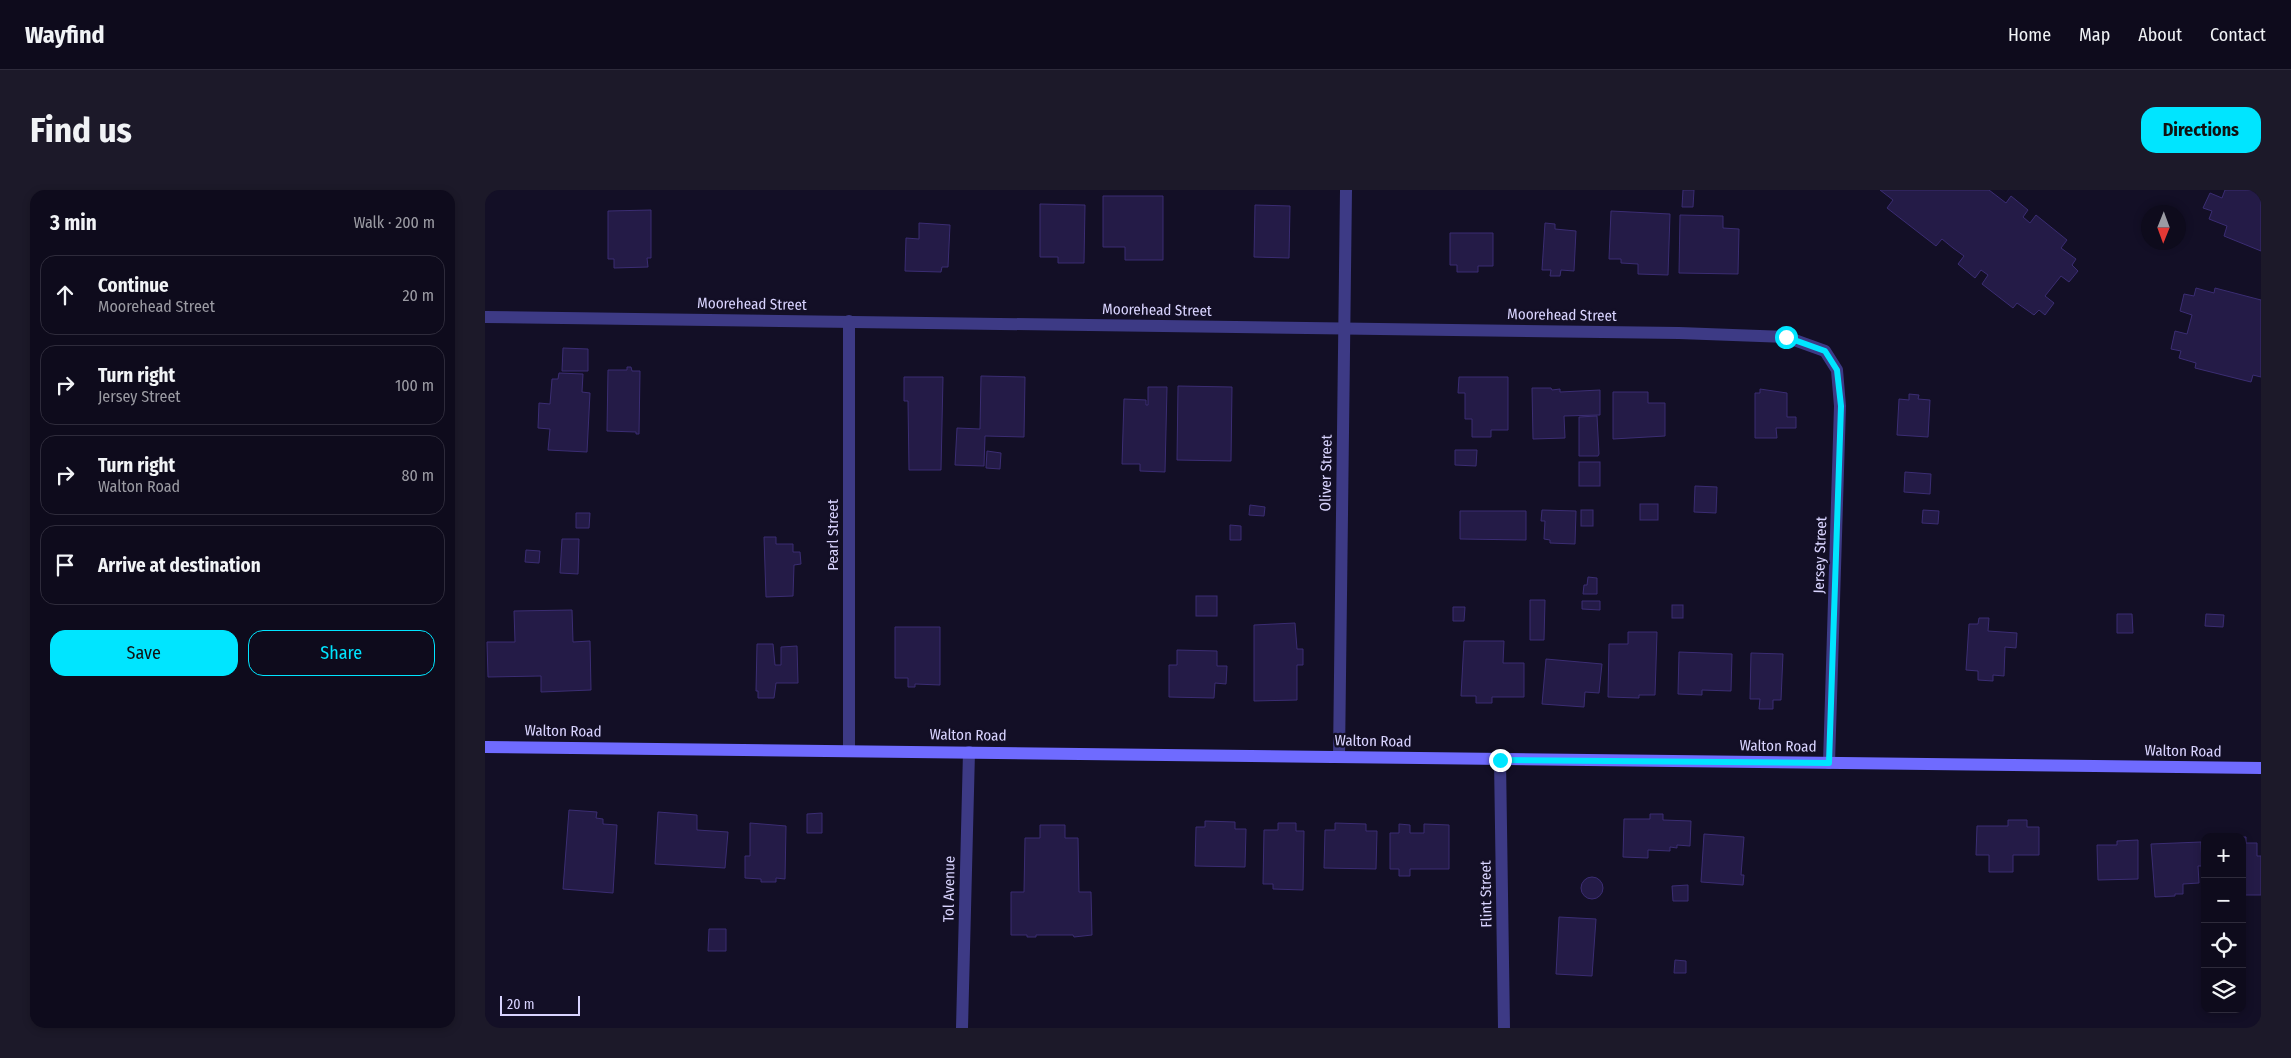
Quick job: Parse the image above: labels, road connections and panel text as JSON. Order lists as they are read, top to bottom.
{
  "streets": {
    "street": [
      "Moorehead Street",
      "Oliver Street",
      "Pearl Street",
      "Jersey Street",
      "Walton Road",
      "Tol Avenue",
      "Flint Street"
    ]
  },
  "crossings": [
    ["Moorehead Street", "Oliver Street"],
    ["Moorehead Street", "Pearl Street"],
    ["Moorehead Street", "Jersey Street"],
    ["Oliver Street", "Walton Road"],
    ["Pearl Street", "Walton Road"],
    ["Jersey Street", "Walton Road"],
    ["Walton Road", "Tol Avenue"],
    ["Walton Road", "Flint Street"]
  ],
  "scale_bar": "20 m",
  "north": "bottom",
  "page": {
    "header": "Wayfind",
    "nav": [
      "Home",
      "Map",
      "About",
      "Contact"
    ],
    "buttons": [
      "Directions",
      ["Save", "Share"]
    ],
    "title": "Find us",
    "heading": ["3 min", "Walk · 200 m"],
    "list": [
      ["Continue", "Moorehead Street", "20 m"],
      ["Turn right", "Jersey Street", "100 m"],
      ["Turn right", "Walton Road", "80 m"],
      "Arrive at destination"
    ],
    "map_buttons": ["+", "−"],
    "scale": "20 m"
  }
}
